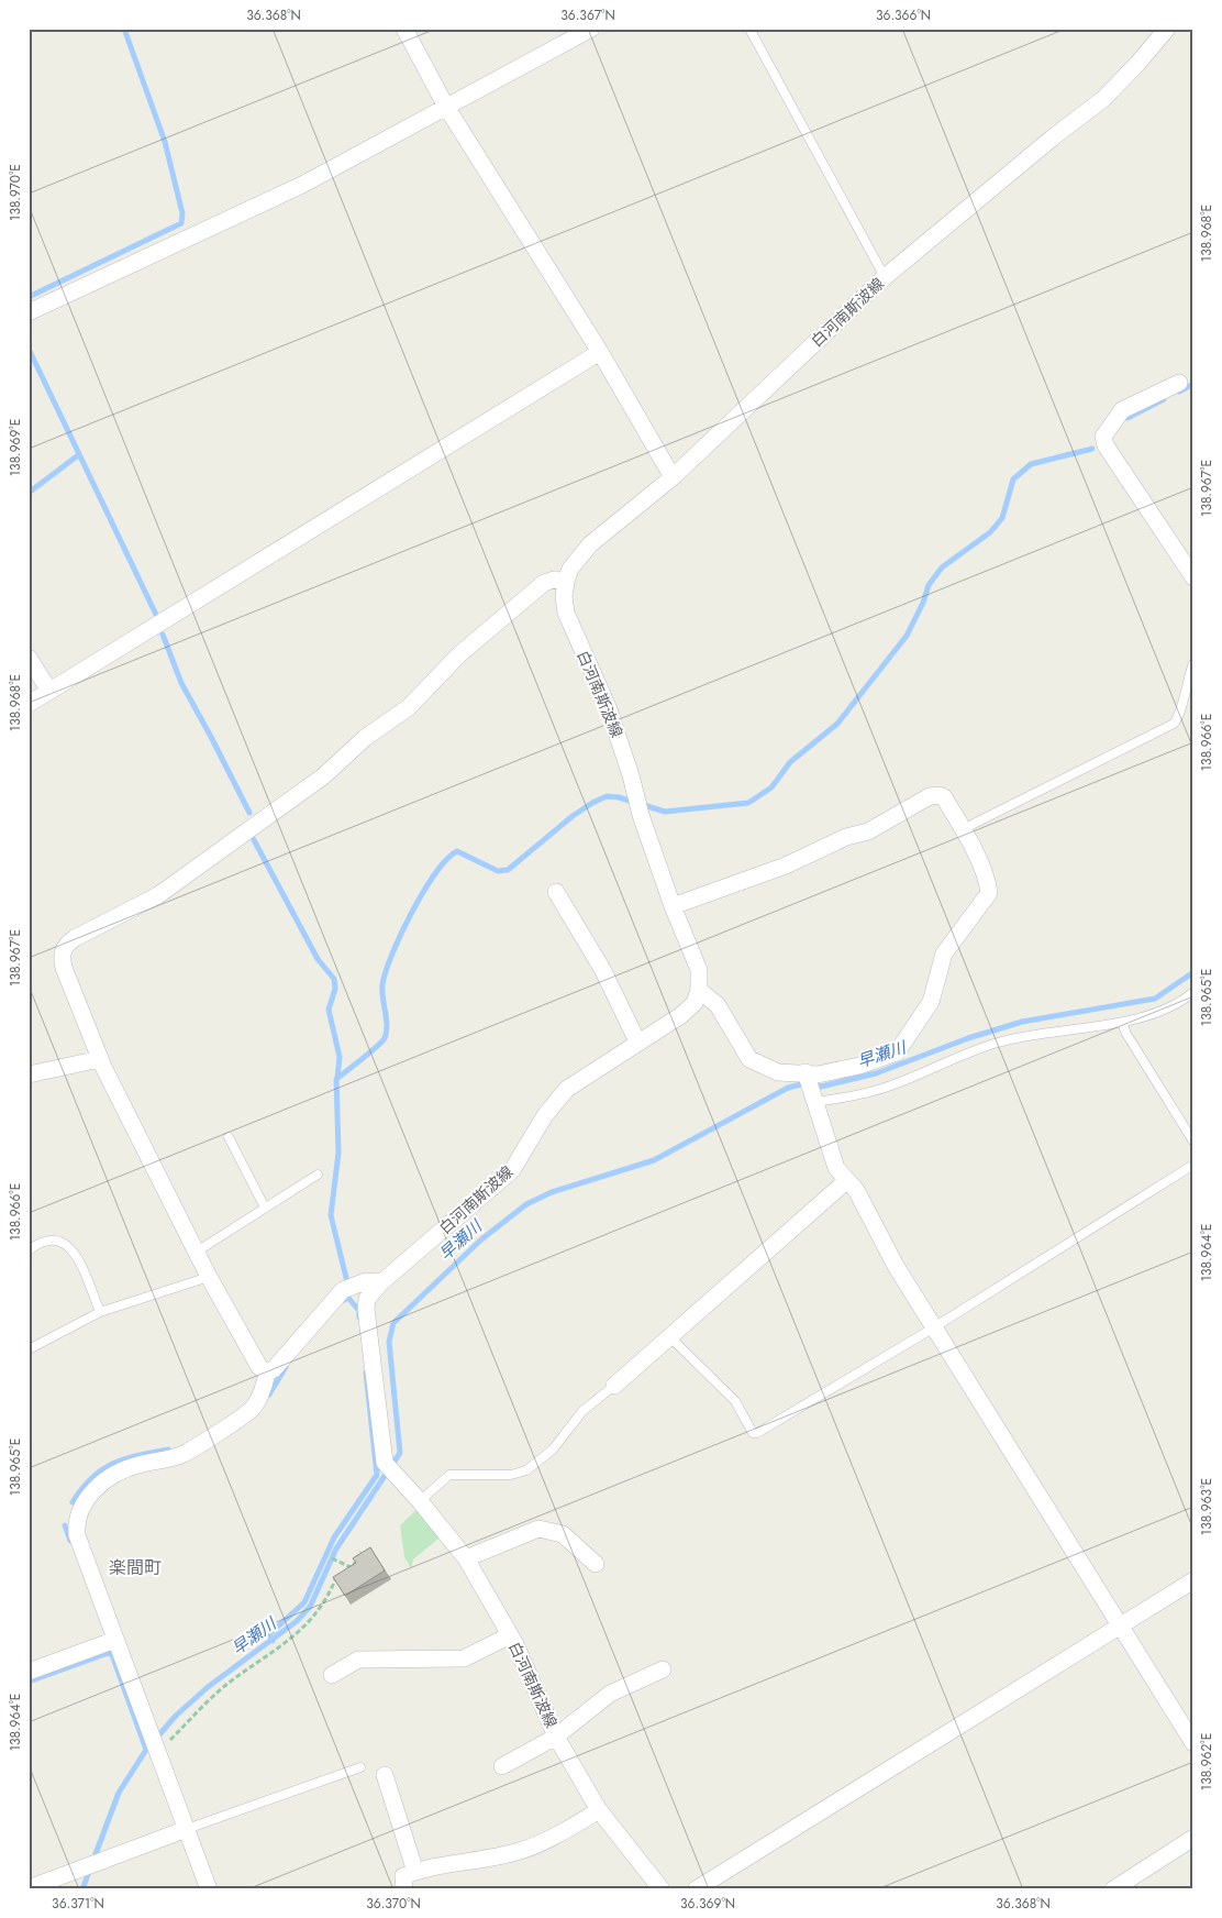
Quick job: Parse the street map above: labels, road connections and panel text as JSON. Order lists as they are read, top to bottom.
{
  "streets": {
    "street": ["白河南斯波線"]
  },
  "districts": ["楽間町"],
  "water": ["早瀬川"],
  "coordinates": [
    "36.368°N",
    "36.367°N",
    "36.366°N",
    "138.970°E",
    "138.968°E",
    "138.969°E",
    "138.967°E",
    "138.966°E",
    "138.965°E",
    "138.964°E",
    "138.963°E",
    "138.962°E",
    "36.371°N",
    "36.370°N",
    "36.369°N"
  ]
}
